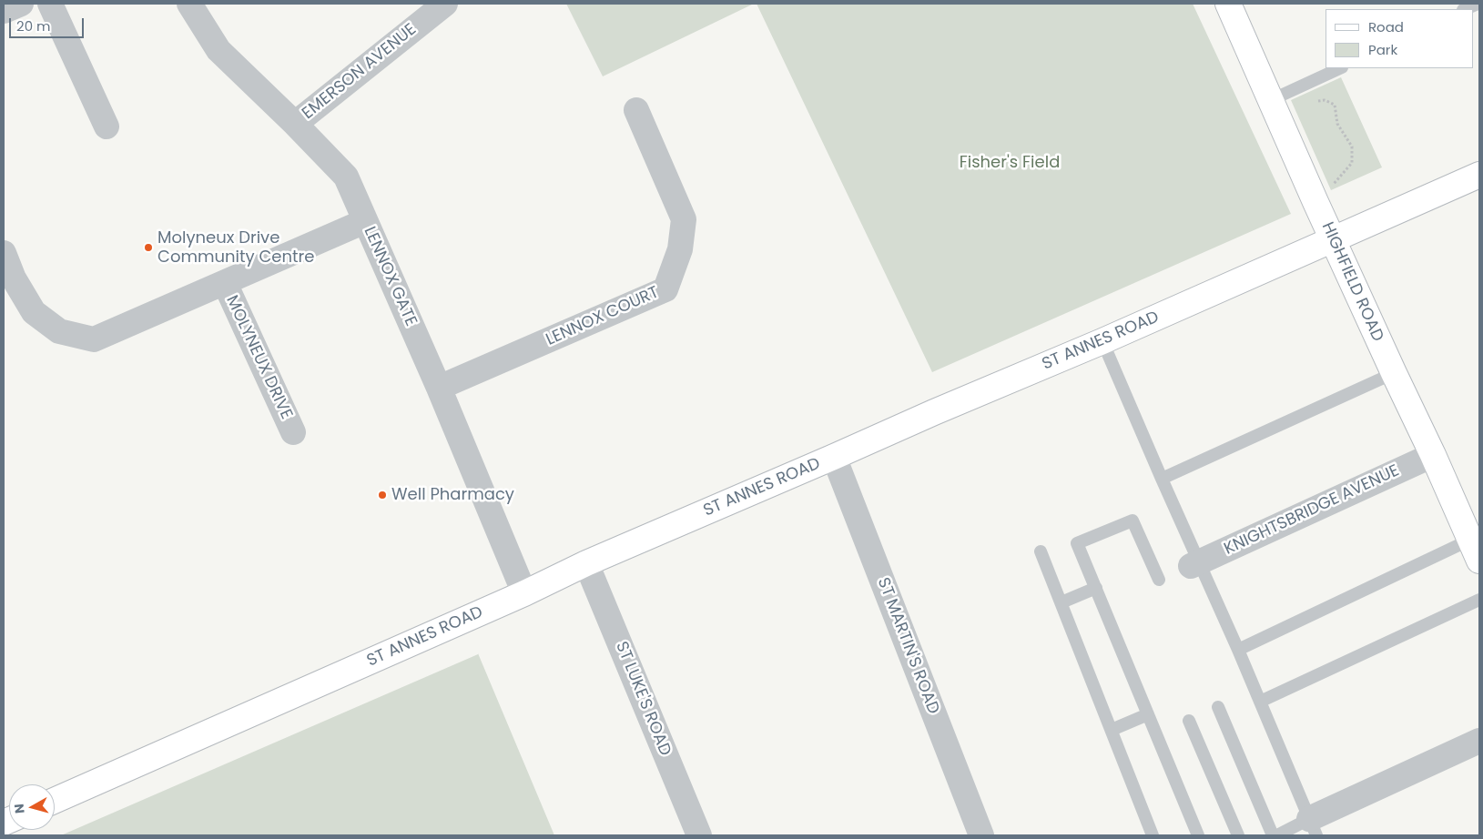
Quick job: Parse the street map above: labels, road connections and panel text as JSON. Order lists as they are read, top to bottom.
{
  "streets": {
    "street": [
      "EMERSON AVENUE",
      "LENNOX GATE",
      "HIGHFIELD ROAD",
      "LENNOX COURT",
      "ST ANNES ROAD",
      "MOLYNEUX DRIVE",
      "KNIGHTSBRIDGE AVENUE",
      "ST MARTIN'S ROAD",
      "ST LUKE'S ROAD"
    ]
  },
  "crossings": [
    ["EMERSON AVENUE", "LENNOX GATE"],
    ["LENNOX GATE", "LENNOX COURT"],
    ["LENNOX GATE", "ST ANNES ROAD"],
    ["LENNOX GATE", "MOLYNEUX DRIVE"],
    ["HIGHFIELD ROAD", "ST ANNES ROAD"],
    ["HIGHFIELD ROAD", "KNIGHTSBRIDGE AVENUE"],
    ["ST ANNES ROAD", "ST MARTIN'S ROAD"],
    ["ST ANNES ROAD", "ST LUKE'S ROAD"]
  ],
  "parks": ["Fisher's Field"],
  "places": ["Molyneux Drive Community Centre", "Well Pharmacy"],
  "legend": ["Road", "Park"],
  "scale_bar": "20 m",
  "north": "left"
}
